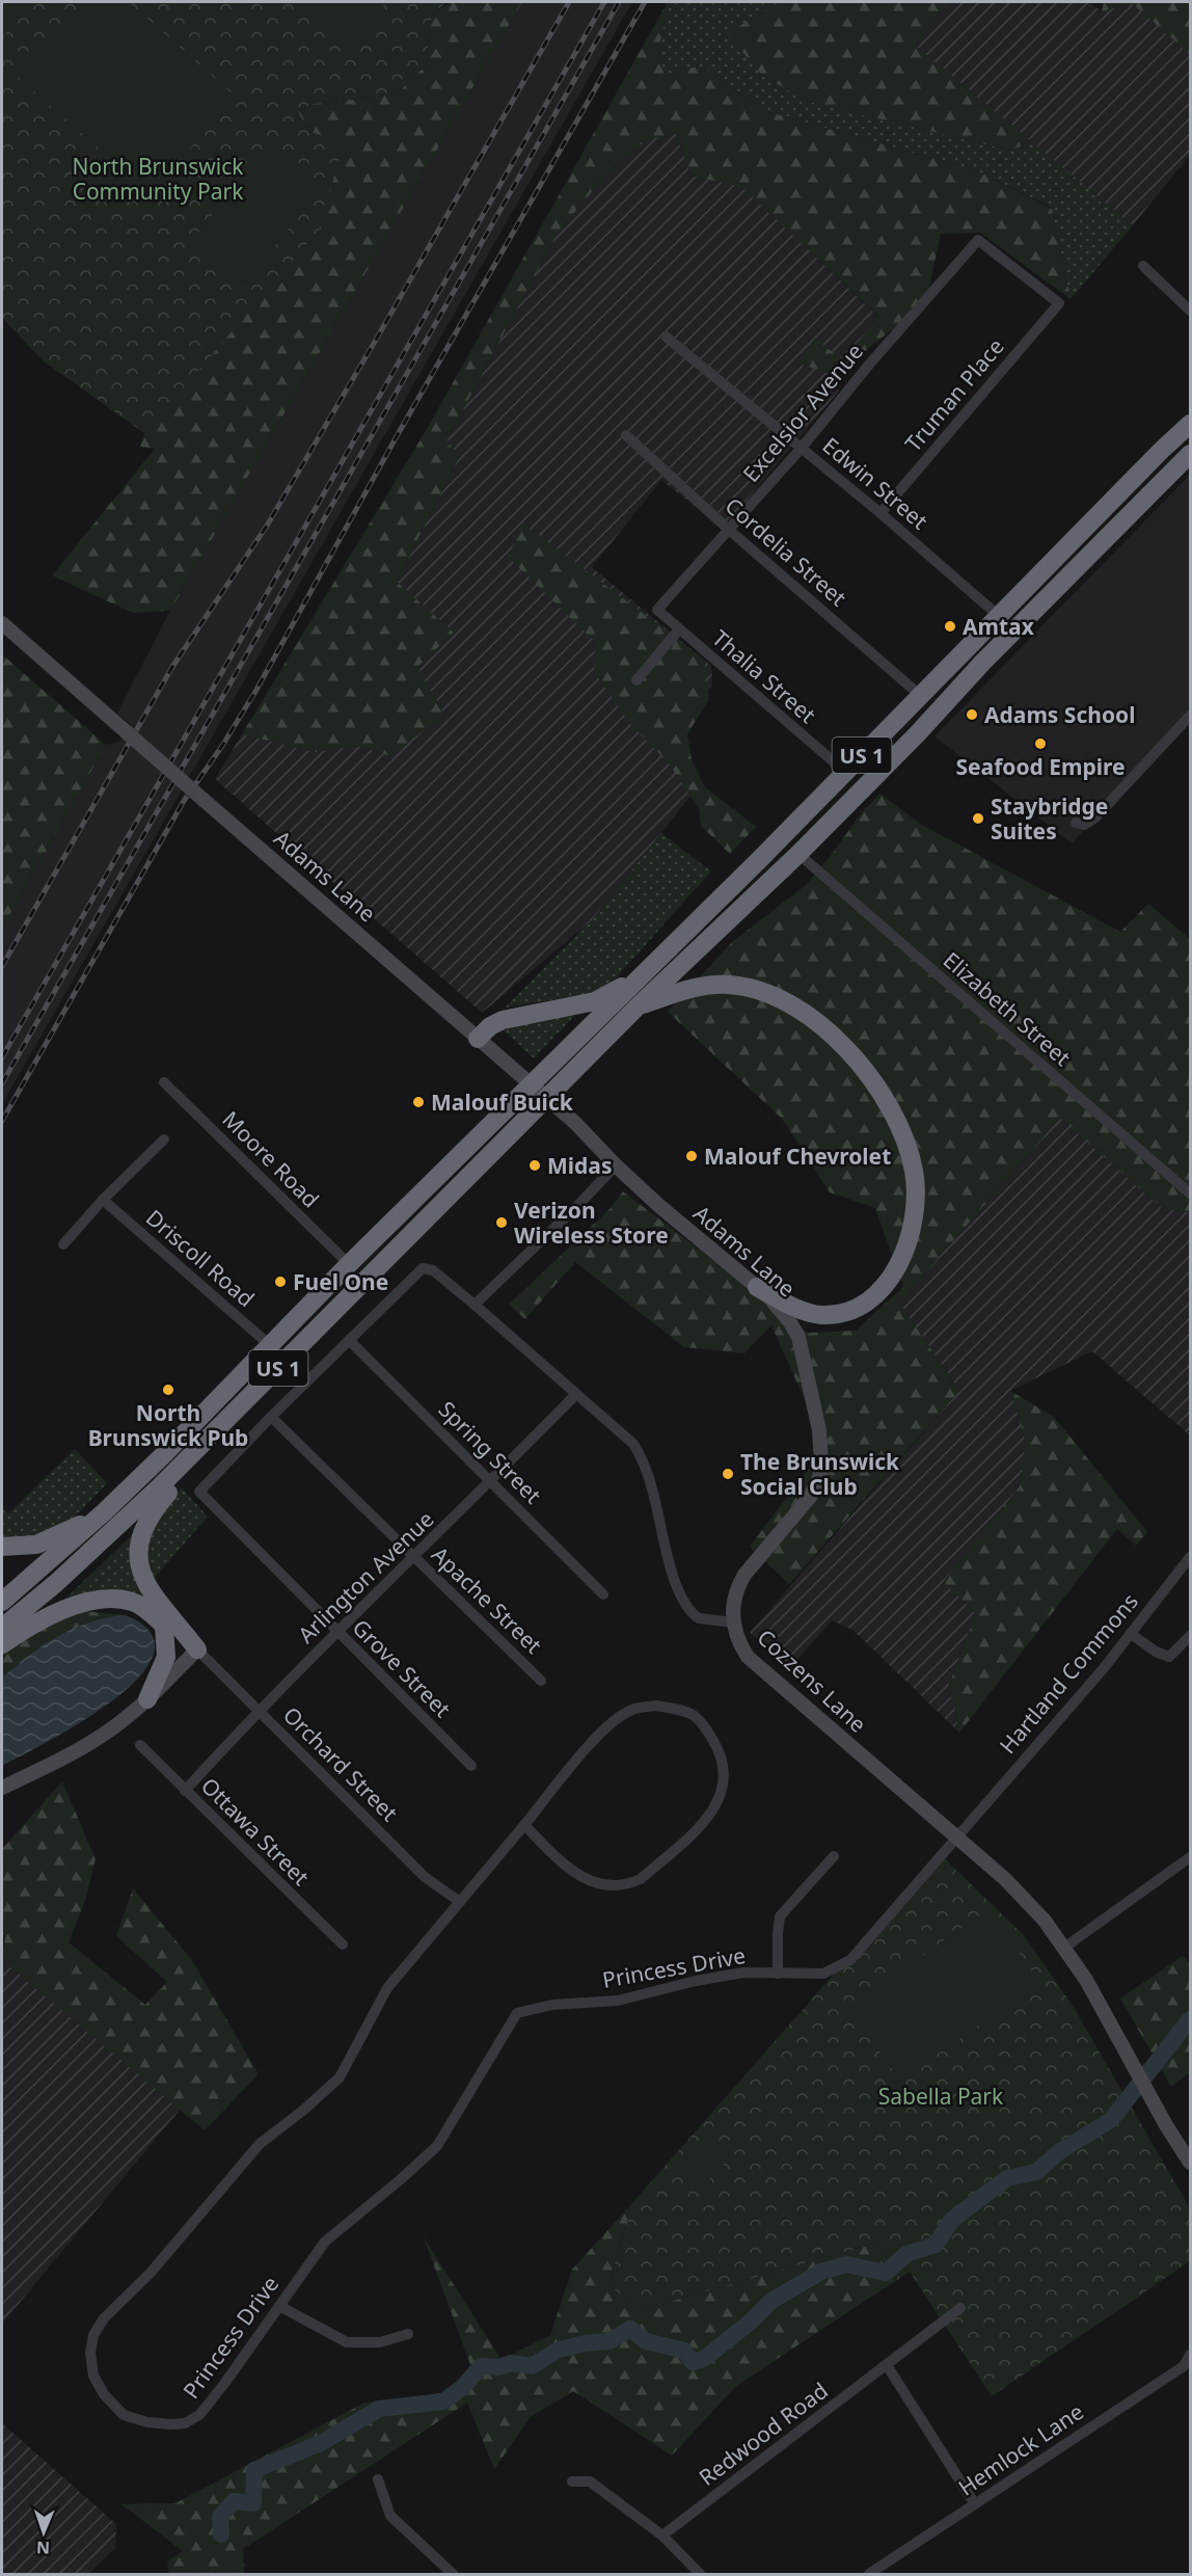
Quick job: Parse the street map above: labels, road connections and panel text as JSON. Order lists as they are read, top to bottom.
{
  "streets": {
    "highway": ["US 1"],
    "street": [
      "Truman Place",
      "Excelsior Avenue",
      "Edwin Street",
      "Cordelia Street",
      "Thalia Street",
      "Adams Lane",
      "Elizabeth Street",
      "Moore Road",
      "Driscoll Road",
      "Spring Street",
      "Arlington Avenue",
      "Apache Street",
      "Grove Street",
      "Hartland Commons",
      "Cozzens Lane",
      "Orchard Street",
      "Ottawa Street",
      "Princess Drive",
      "Redwood Road",
      "Hemlock Lane"
    ]
  },
  "crossings": [
    ["Truman Place", "Excelsior Avenue"],
    ["Truman Place", "Edwin Street"],
    ["Excelsior Avenue", "Edwin Street"],
    ["Excelsior Avenue", "Cordelia Street"],
    ["Excelsior Avenue", "Thalia Street"],
    ["Edwin Street", "US 1"],
    ["Cordelia Street", "US 1"],
    ["Thalia Street", "US 1"],
    ["US 1", "Adams Lane"],
    ["US 1", "Elizabeth Street"],
    ["US 1", "Moore Road"],
    ["US 1", "Driscoll Road"],
    ["Adams Lane", "Cozzens Lane"],
    ["Spring Street", "Arlington Avenue"],
    ["Spring Street", "Cozzens Lane"],
    ["Arlington Avenue", "Apache Street"],
    ["Arlington Avenue", "Grove Street"],
    ["Arlington Avenue", "Cozzens Lane"],
    ["Arlington Avenue", "Orchard Street"],
    ["Arlington Avenue", "Ottawa Street"],
    ["Apache Street", "Cozzens Lane"],
    ["Grove Street", "Cozzens Lane"],
    ["Hartland Commons", "Cozzens Lane"],
    ["Hartland Commons", "Princess Drive"],
    ["Orchard Street", "Princess Drive"]
  ],
  "parks": ["North Brunswick Community Park", "Sabella Park"],
  "places": [
    "Amtax",
    "Adams School",
    "Seafood Empire",
    "Staybridge Suites",
    "Malouf Buick",
    "Malouf Chevrolet",
    "Midas",
    "Verizon Wireless Store",
    "Fuel One",
    "North Brunswick Pub",
    "The Brunswick Social Club"
  ],
  "north": "bottom"
}
